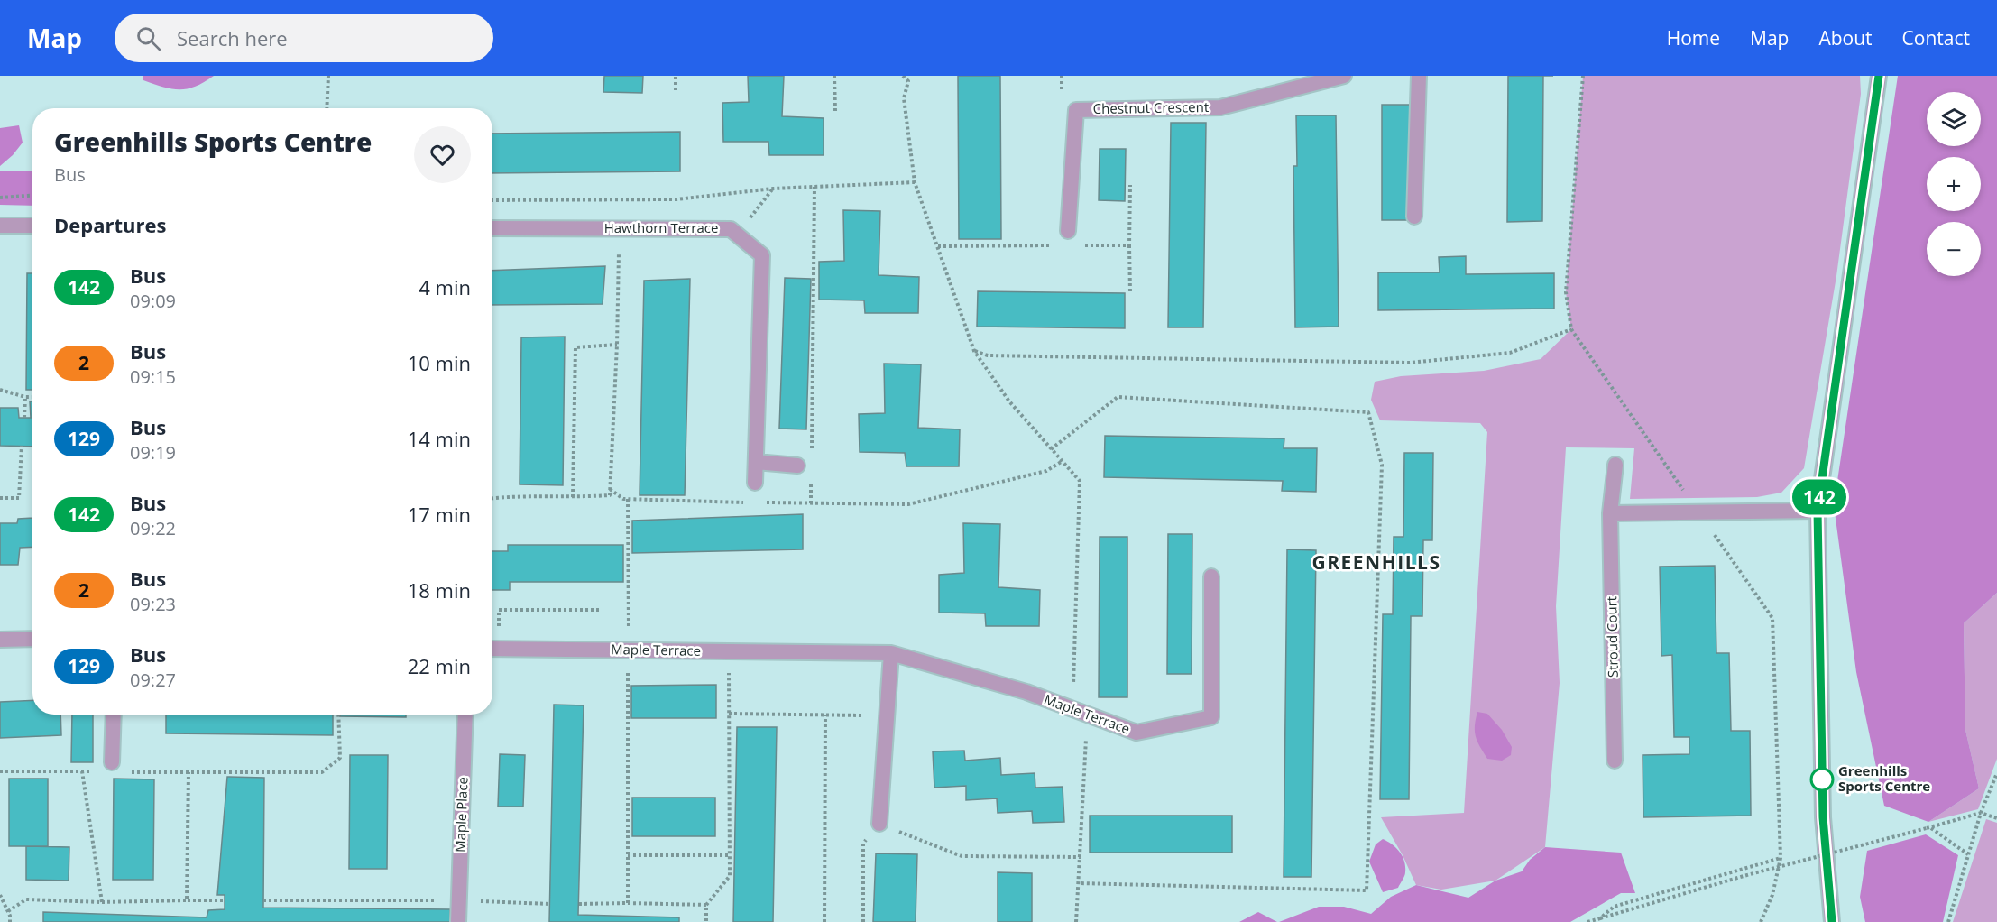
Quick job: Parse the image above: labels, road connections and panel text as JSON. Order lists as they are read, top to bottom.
{
  "streets": {
    "street": [
      "Chestnut Crescent",
      "Hawthorn Terrace",
      "Stroud Court",
      "Maple Terrace",
      "Maple Place"
    ]
  },
  "districts": ["GREENHILLS"],
  "places": ["Greenhills Sports Centre"],
  "lines": ["bus line 142"],
  "page": {
    "header": "Map",
    "search": "Search here",
    "nav": [
      "Home",
      "Map",
      "About",
      "Contact"
    ],
    "on_map": "142",
    "map_buttons": ["+", "−"],
    "heading": [
      ["Greenhills Sports Centre", "Bus"],
      "Departures"
    ],
    "list": [
      {
        "mark": "142",
        "name": "Bus",
        "note": "09:09",
        "value": "4 min"
      },
      {
        "mark": "2",
        "name": "Bus",
        "note": "09:15",
        "value": "10 min"
      },
      {
        "mark": "129",
        "name": "Bus",
        "note": "09:19",
        "value": "14 min"
      },
      {
        "mark": "142",
        "name": "Bus",
        "note": "09:22",
        "value": "17 min"
      },
      {
        "mark": "2",
        "name": "Bus",
        "note": "09:23",
        "value": "18 min"
      },
      {
        "mark": "129",
        "name": "Bus",
        "note": "09:27",
        "value": "22 min"
      }
    ]
  }
}
